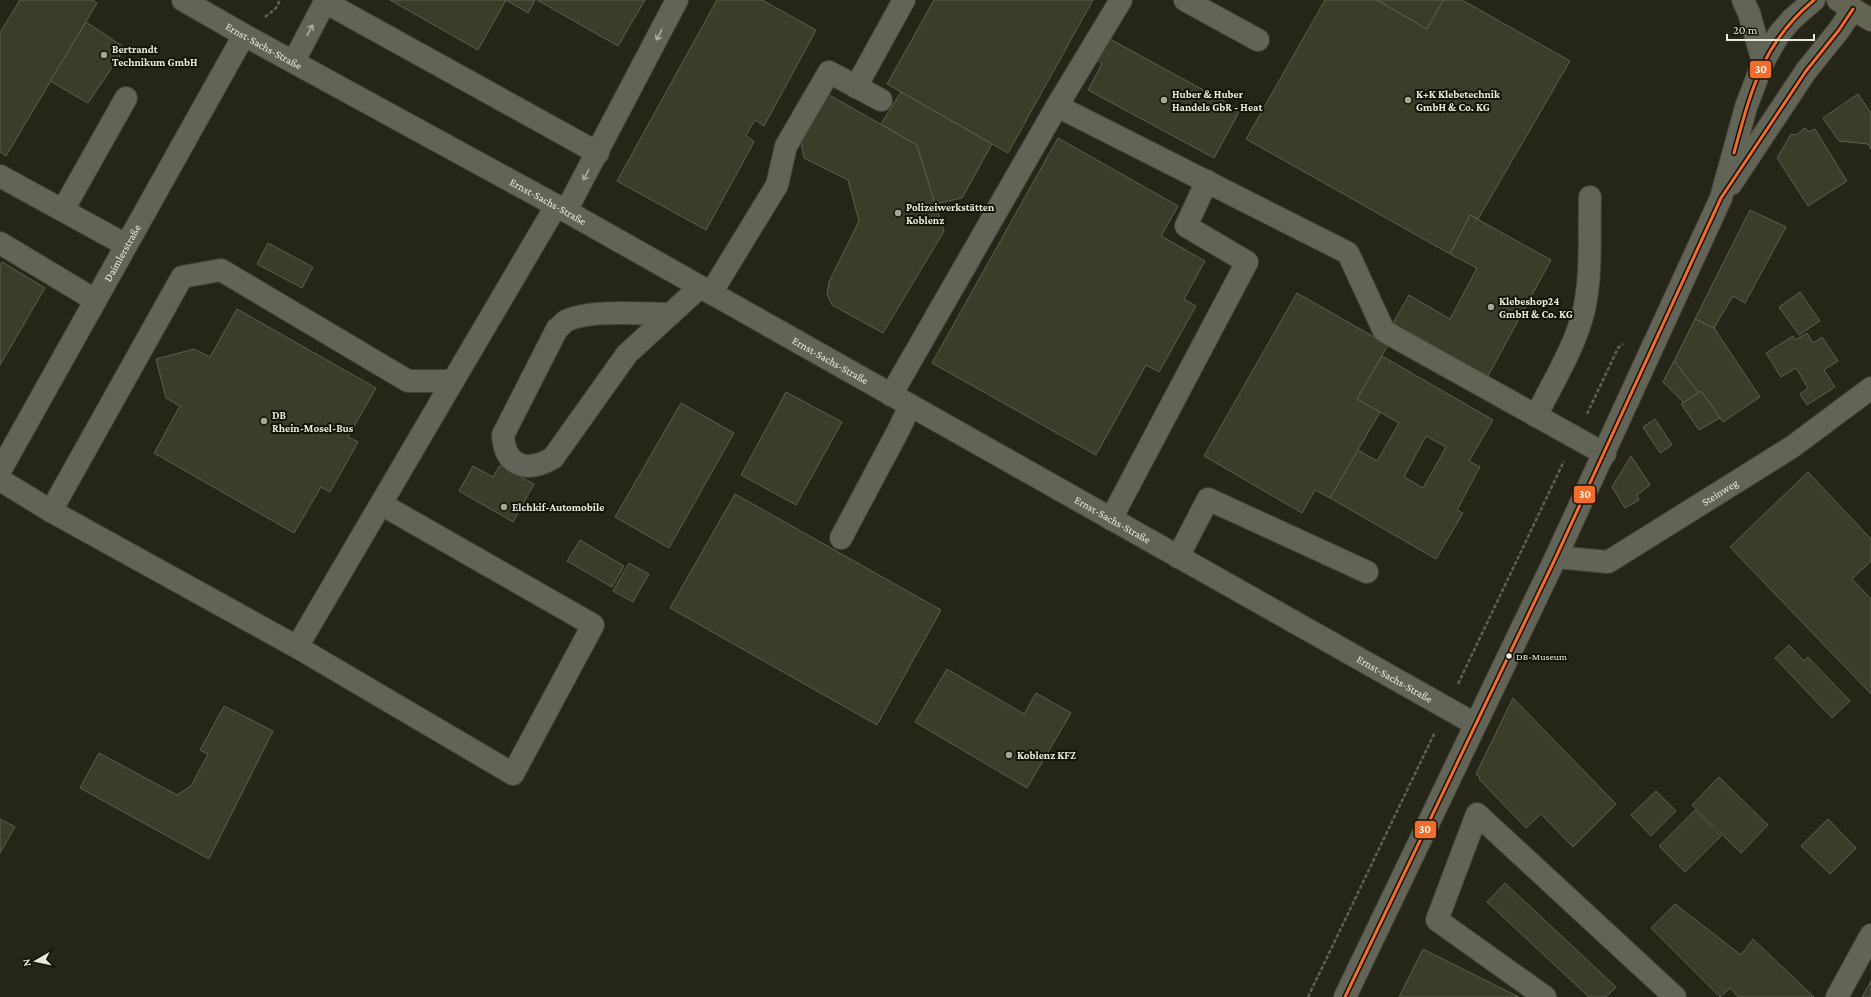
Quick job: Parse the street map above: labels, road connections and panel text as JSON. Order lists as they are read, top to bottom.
{
  "streets": {
    "street": ["Ernst-Sachs-Straße", "Daimlerstraße", "Steinweg"]
  },
  "crossings": [
    ["Ernst-Sachs-Straße", "Daimlerstraße"]
  ],
  "places": [
    "Bertrandt Technikum GmbH",
    "Huber & Huber Handels GbR - Heat",
    "K+K Klebetechnik GmbH & Co. KG",
    "Polizeiwerkstätten Koblenz",
    "Klebeshop24 GmbH & Co. KG",
    "DB Rhein-Mosel-Bus",
    "Elchkif-Automobile",
    "DB-Museum",
    "Koblenz KFZ"
  ],
  "lines": ["transit line 30"],
  "scale_bar": "20 m",
  "north": "left"
}
